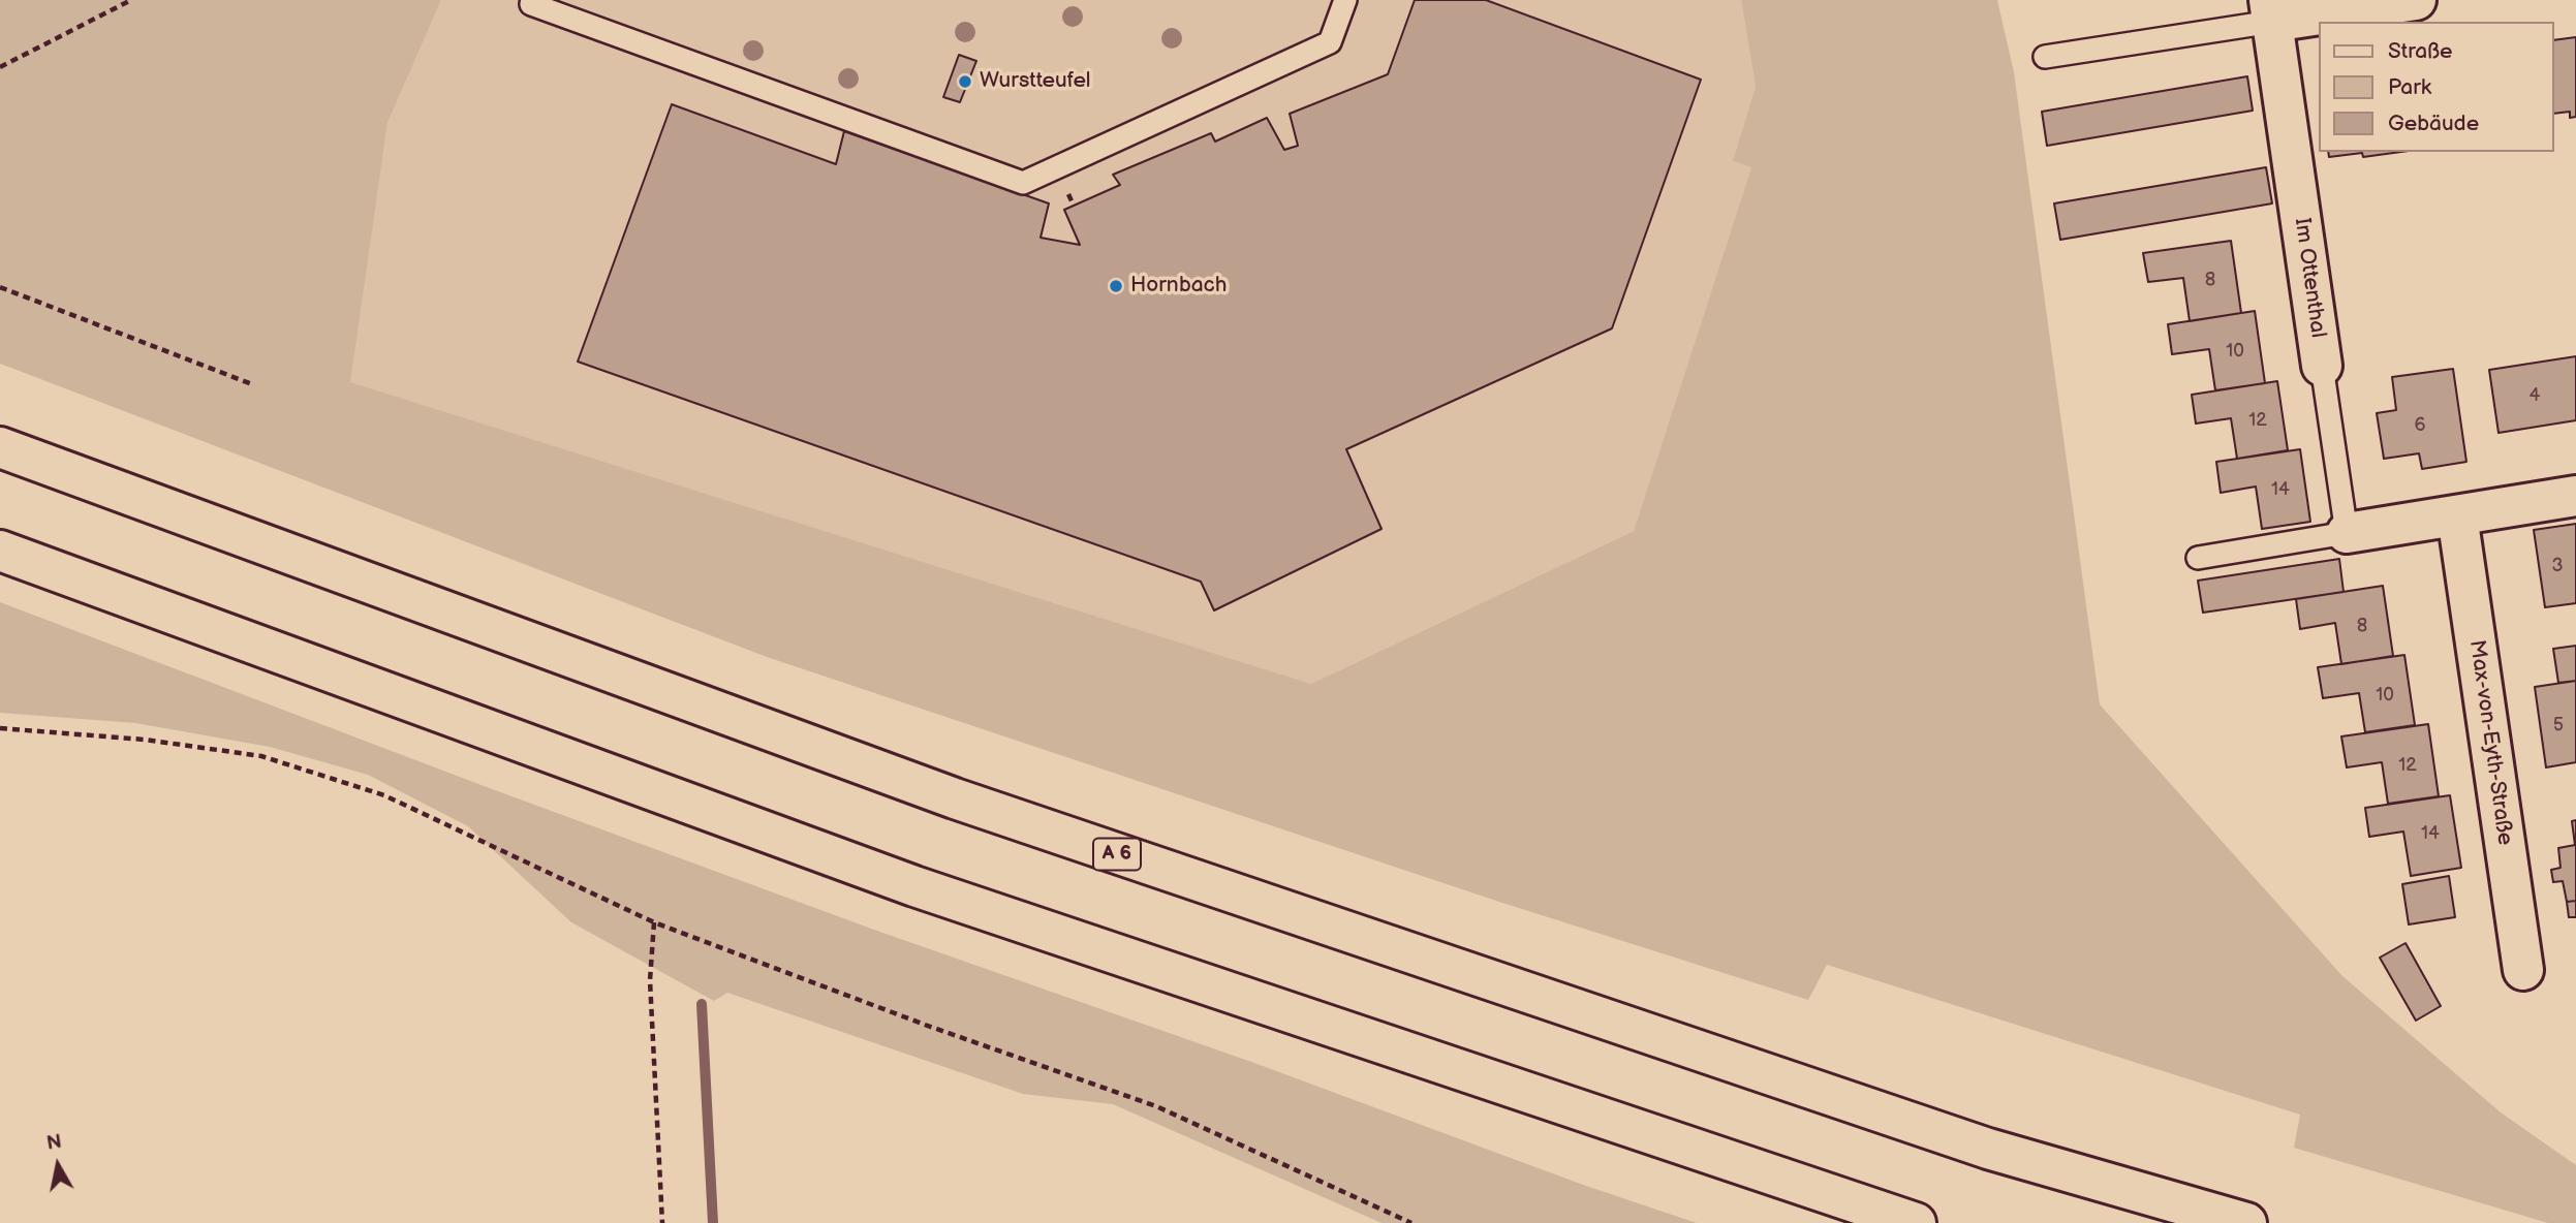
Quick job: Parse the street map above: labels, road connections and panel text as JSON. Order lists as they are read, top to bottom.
{
  "streets": {
    "main road": ["Im Ottenthal", "Max-von-Eyth-Straße", "A 6"]
  },
  "places": ["Wurstteufel", "Hornbach"],
  "house_numbers": [
    "8",
    "10",
    "4",
    "12",
    "6",
    "14",
    "3",
    "8",
    "10",
    "5",
    "12",
    "14"
  ],
  "legend": ["Straße", "Park", "Gebäude"],
  "north": "top"
}
